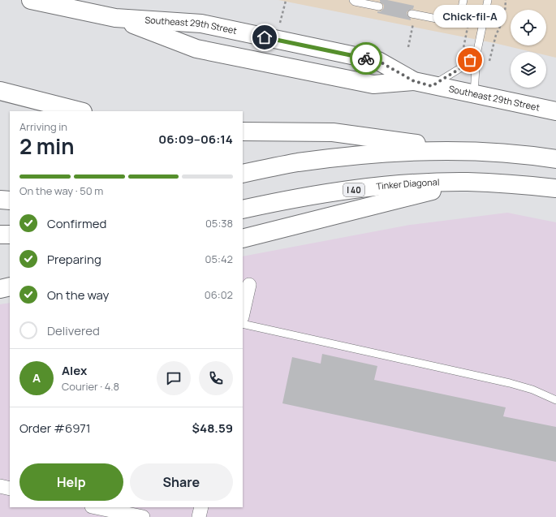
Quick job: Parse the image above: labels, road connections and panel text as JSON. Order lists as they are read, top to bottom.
{
  "streets": {
    "main road": ["Southeast 29th Street", "Tinker Diagonal", "I 40"]
  },
  "places": ["Chick-fil-A"],
  "page": {
    "bubble": "Chick-fil-A",
    "heading": ["2 min", "Arriving in", "06:09–06:14"],
    "panel": [
      "Alex",
      "Courier · 4.8",
      "Order #6971",
      "$48.59"
    ],
    "bar": "On the way · 50 m",
    "list": [
      ["Confirmed", "05:38"],
      ["Preparing", "05:42"],
      ["On the way", "06:02"],
      "Delivered"
    ],
    "round": "A",
    "buttons": ["Help", "Share"]
  }
}
